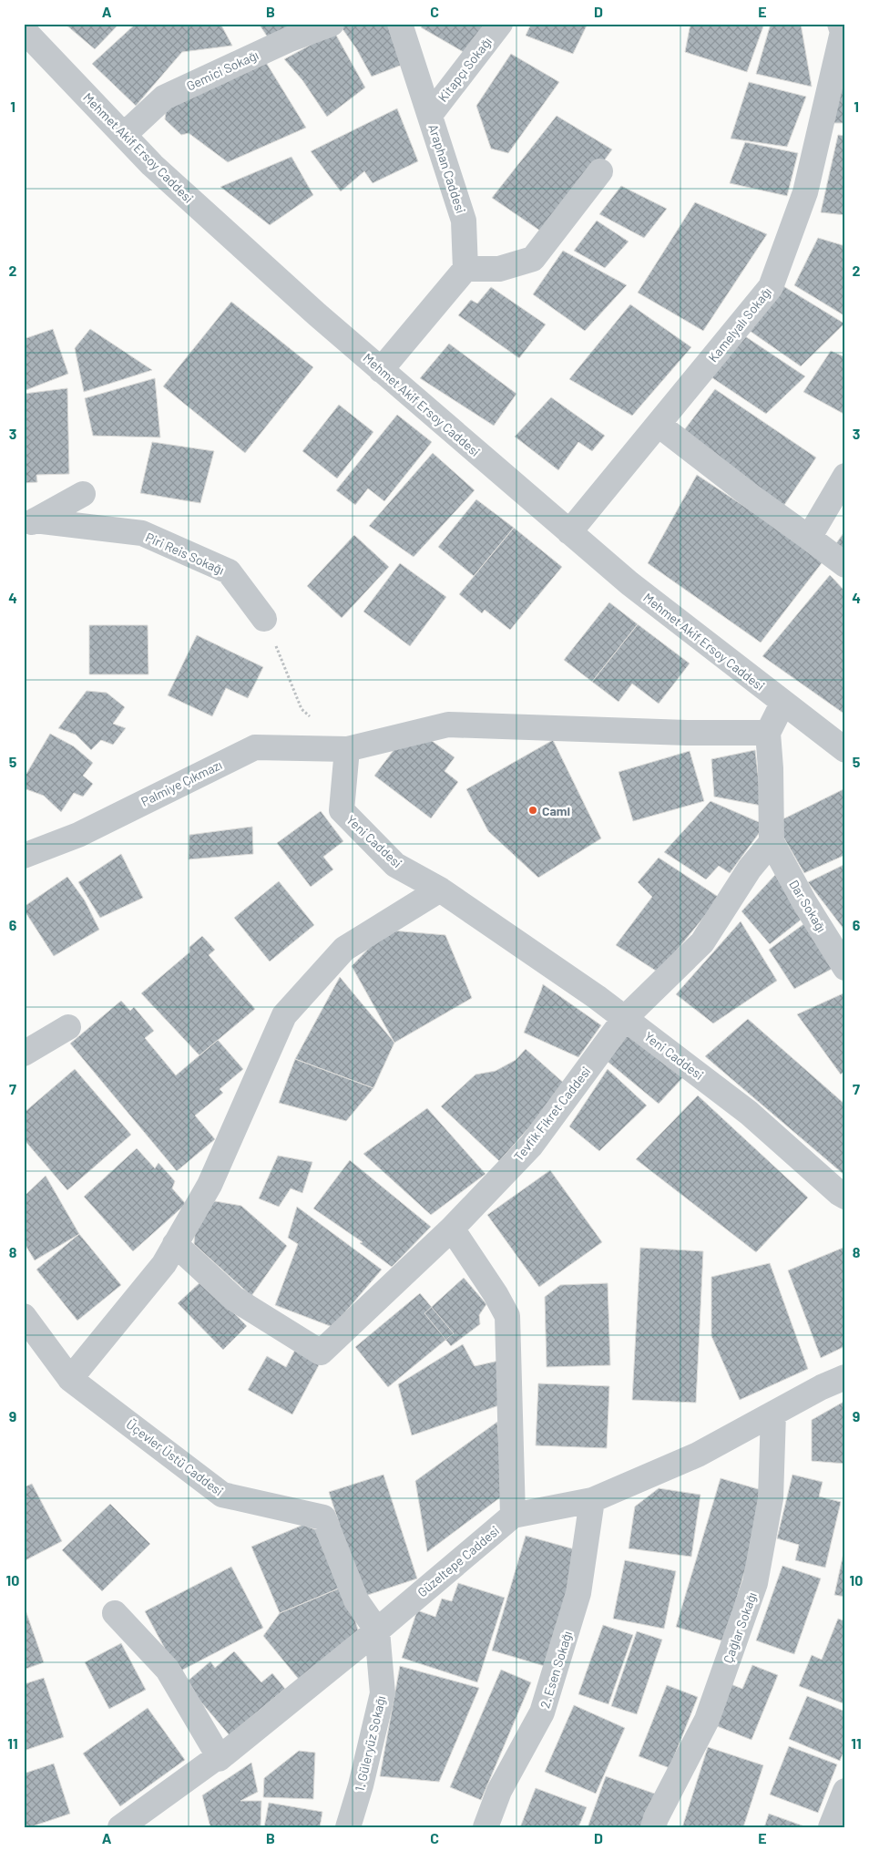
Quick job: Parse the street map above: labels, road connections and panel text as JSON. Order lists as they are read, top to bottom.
{
  "streets": {
    "street": [
      "Kitapçı Sokağı",
      "Gemici Sokağı",
      "Mehmet Akif Ersoy Caddesi",
      "Araphan Caddesi",
      "Kamelyalı Sokağı",
      "Piri Reis Sokağı",
      "Palmiye Çıkmazı",
      "Yeni Caddesi",
      "Dar Sokağı",
      "Tevfik Fikret Caddesi",
      "Üçevler Üstü Caddesi",
      "Güzeltepe Caddesi",
      "Çağlar Sokağı",
      "2. Esen Sokağı",
      "1. Güleryüz Sokağı"
    ]
  },
  "crossings": [
    ["Kitapçı Sokağı", "Araphan Caddesi"],
    ["Gemici Sokağı", "Mehmet Akif Ersoy Caddesi"],
    ["Mehmet Akif Ersoy Caddesi", "Kamelyalı Sokağı"],
    ["Palmiye Çıkmazı", "Yeni Caddesi"],
    ["Yeni Caddesi", "Tevfik Fikret Caddesi"],
    ["Dar Sokağı", "Tevfik Fikret Caddesi"],
    ["Üçevler Üstü Caddesi", "Güzeltepe Caddesi"],
    ["Üçevler Üstü Caddesi", "1. Güleryüz Sokağı"],
    ["Güzeltepe Caddesi", "Çağlar Sokağı"],
    ["Güzeltepe Caddesi", "2. Esen Sokağı"],
    ["Güzeltepe Caddesi", "1. Güleryüz Sokağı"]
  ],
  "places": ["Cami"],
  "grid": {
    "columns": [
      "A",
      "B",
      "C",
      "D",
      "E"
    ],
    "rows": [
      "1",
      "2",
      "3",
      "4",
      "5",
      "6",
      "7",
      "8",
      "9",
      "10",
      "11"
    ]
  }
}
